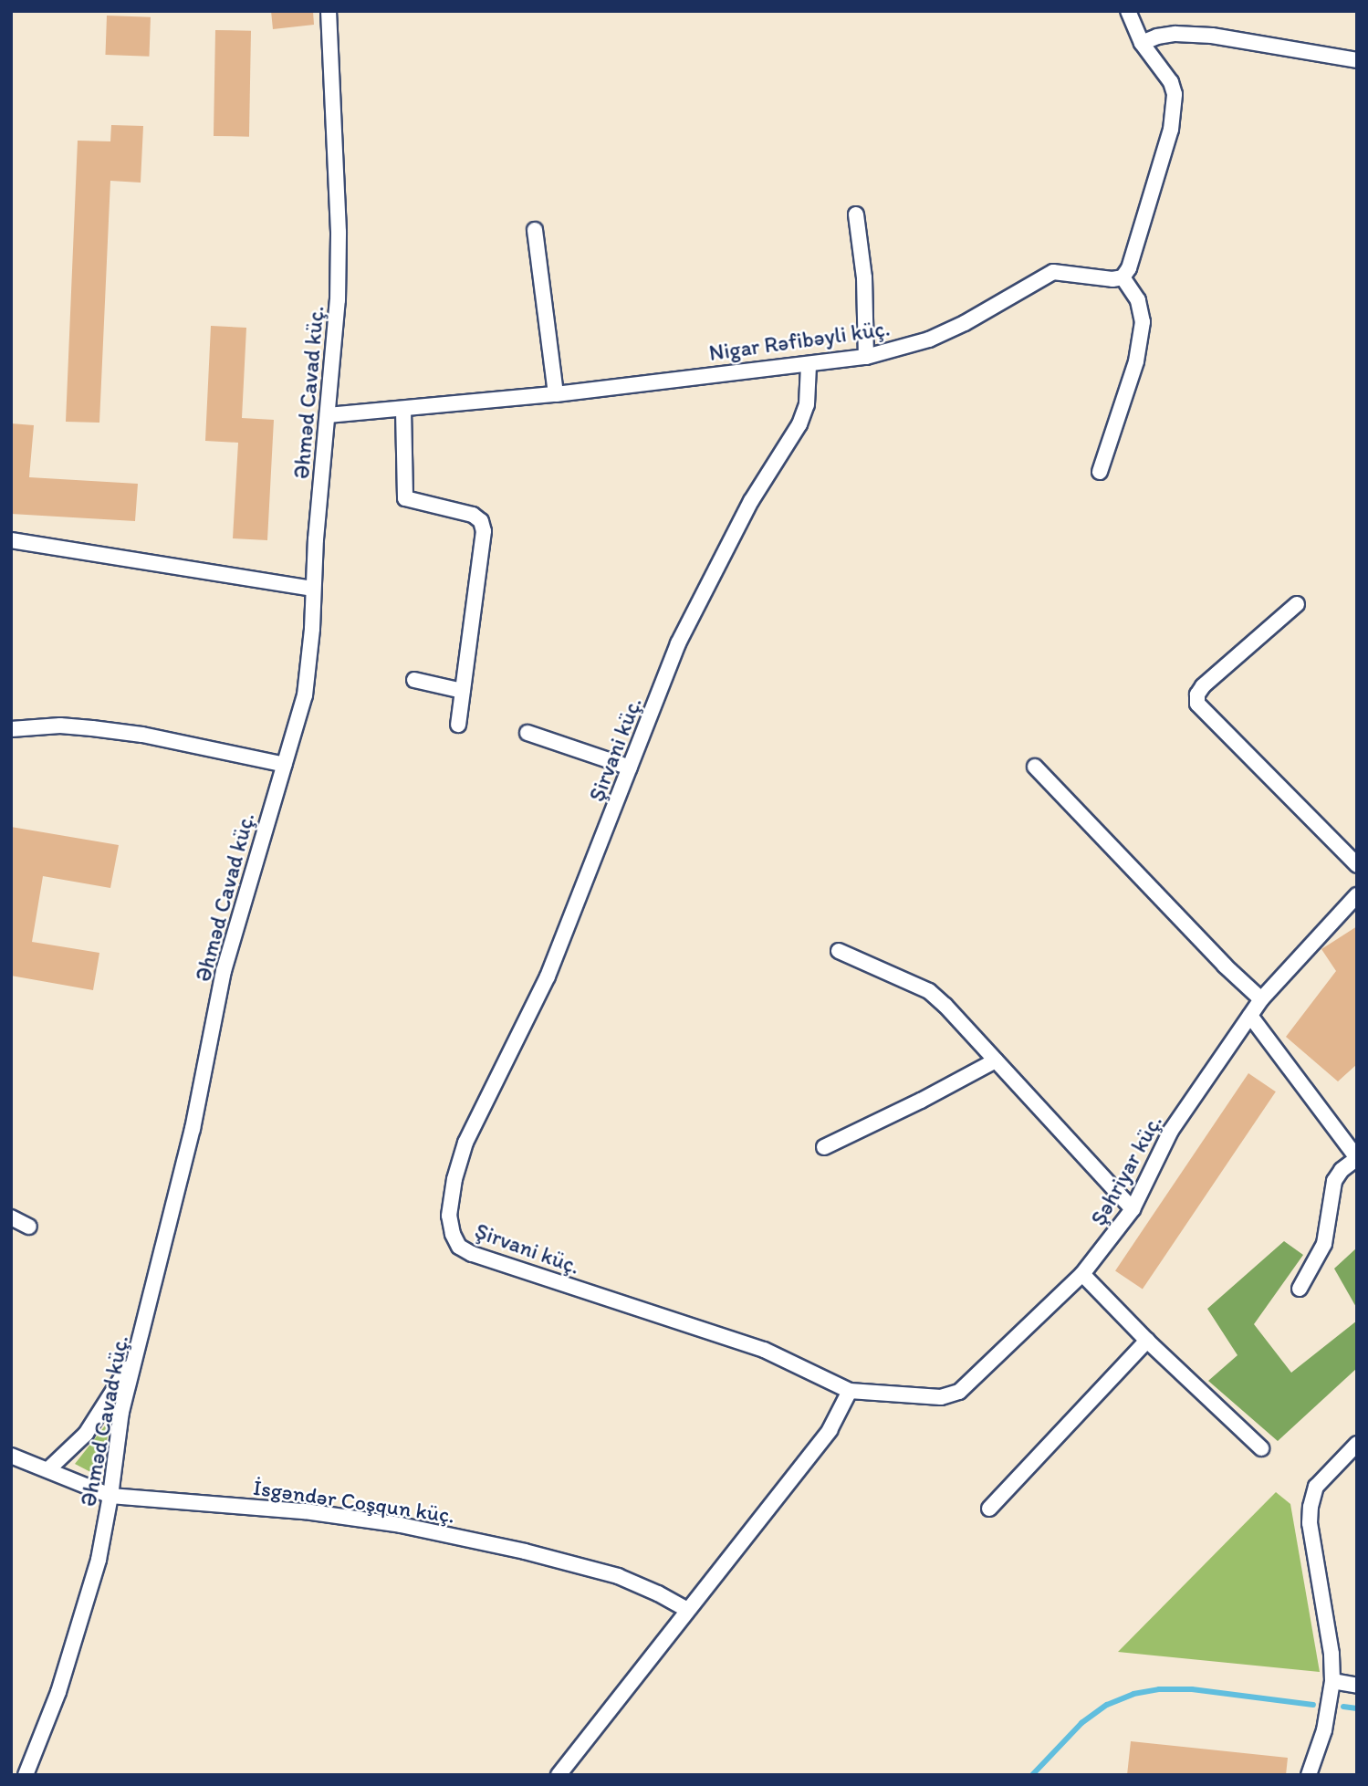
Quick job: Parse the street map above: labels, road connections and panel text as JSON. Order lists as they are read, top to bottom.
{
  "streets": {
    "street": [
      "Nigar Rəfibəyli küç.",
      "Əhməd Cavad küç.",
      "Şirvani küç.",
      "Şəhriyar küç.",
      "İsgəndər Coşqun küç."
    ]
  },
  "crossings": [
    ["Nigar Rəfibəyli küç.", "Əhməd Cavad küç."],
    ["Nigar Rəfibəyli küç.", "Şirvani küç."],
    ["Əhməd Cavad küç.", "İsgəndər Coşqun küç."],
    ["Şirvani küç.", "Şəhriyar küç."]
  ]
}
